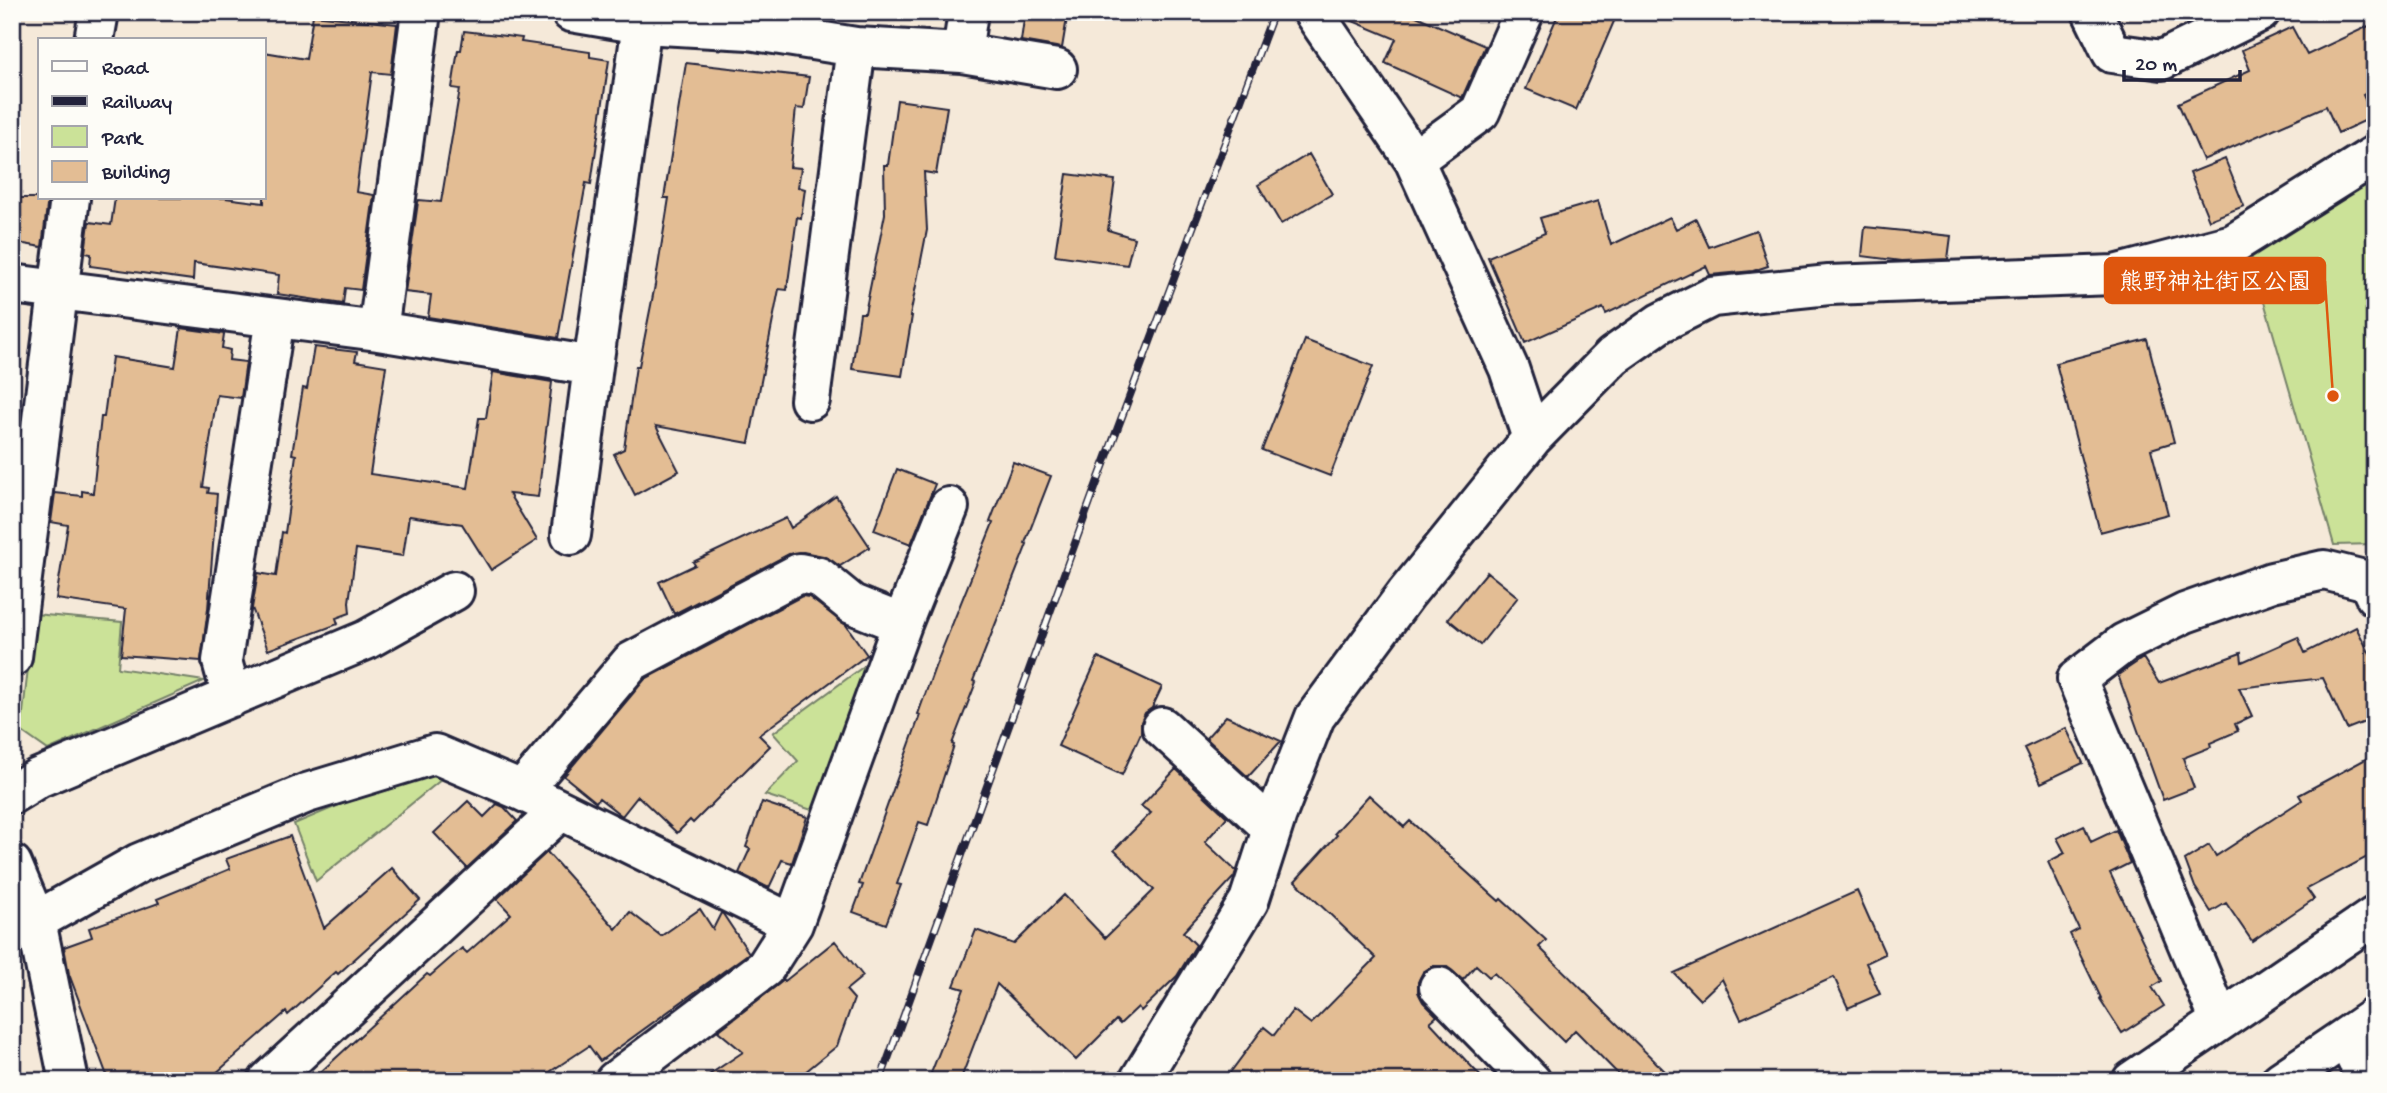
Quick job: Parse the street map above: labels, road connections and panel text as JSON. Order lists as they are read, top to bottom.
{
  "places": ["熊野神社街区公園"],
  "legend": [
    "Road",
    "Railway",
    "Park",
    "Building"
  ],
  "scale_bar": "20 m"
}
